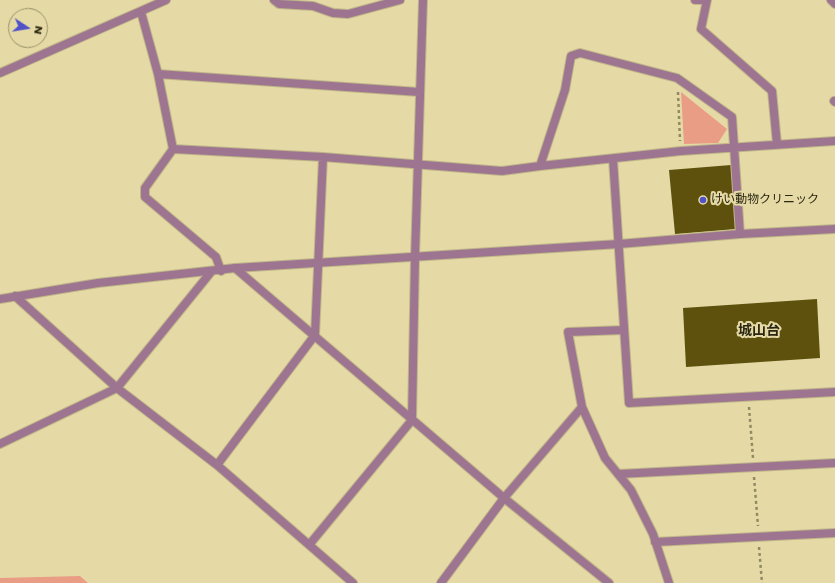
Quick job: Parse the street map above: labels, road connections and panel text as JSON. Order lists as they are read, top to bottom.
{
  "districts": ["城山台"],
  "places": ["けい動物クリニック"],
  "north": "right"
}
